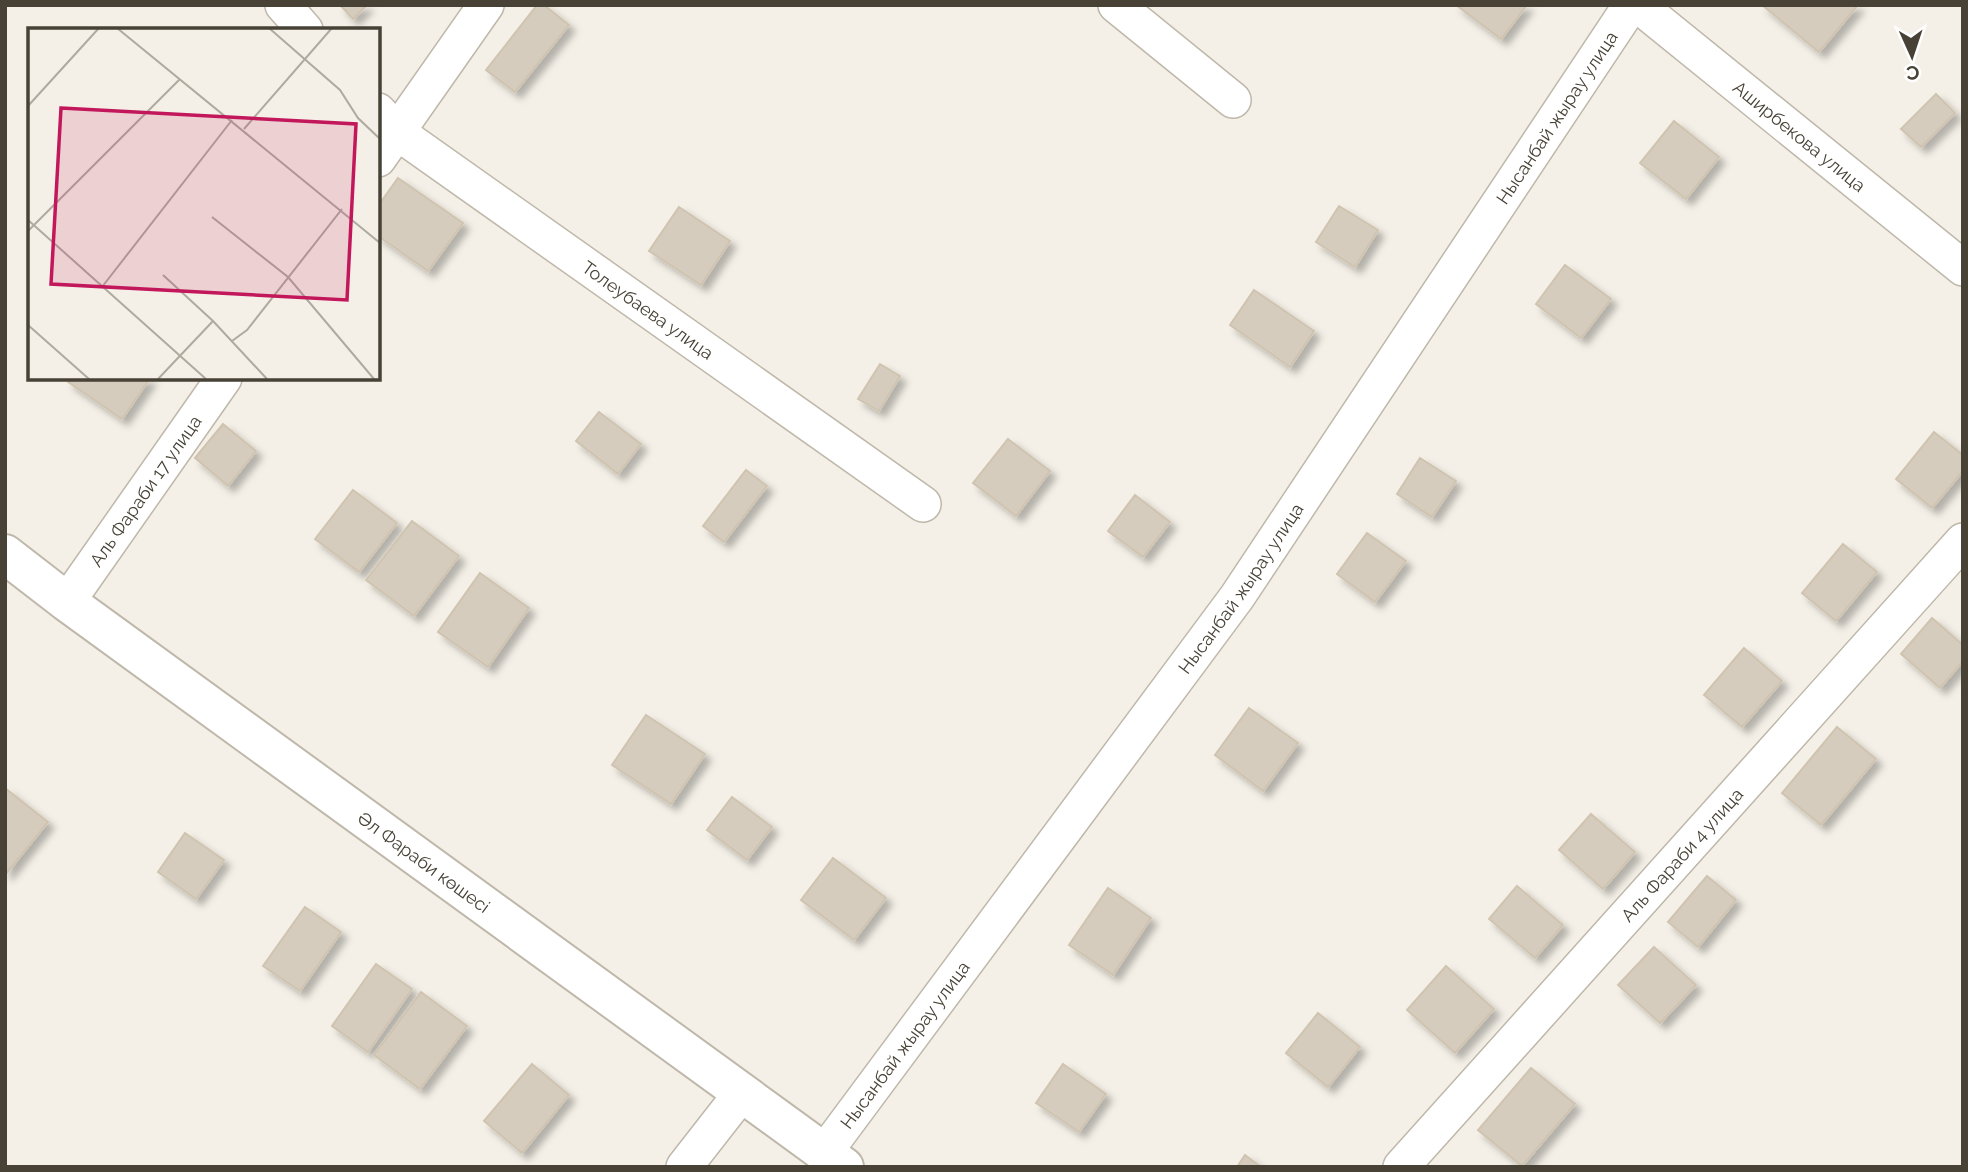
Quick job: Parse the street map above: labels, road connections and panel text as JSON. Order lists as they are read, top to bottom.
{
  "streets": {
    "street": [
      "Нысанбай жырау улица",
      "Аширбекова улица",
      "Толеубаева улица",
      "Аль Фараби 17 улица",
      "Аль Фараби 4 улица",
      "Әл Фараби көшесі"
    ]
  },
  "crossings": [
    ["Нысанбай жырау улица", "Әл Фараби көшесі"],
    ["Аль Фараби 17 улица", "Әл Фараби көшесі"]
  ],
  "north": "bottom"
}
